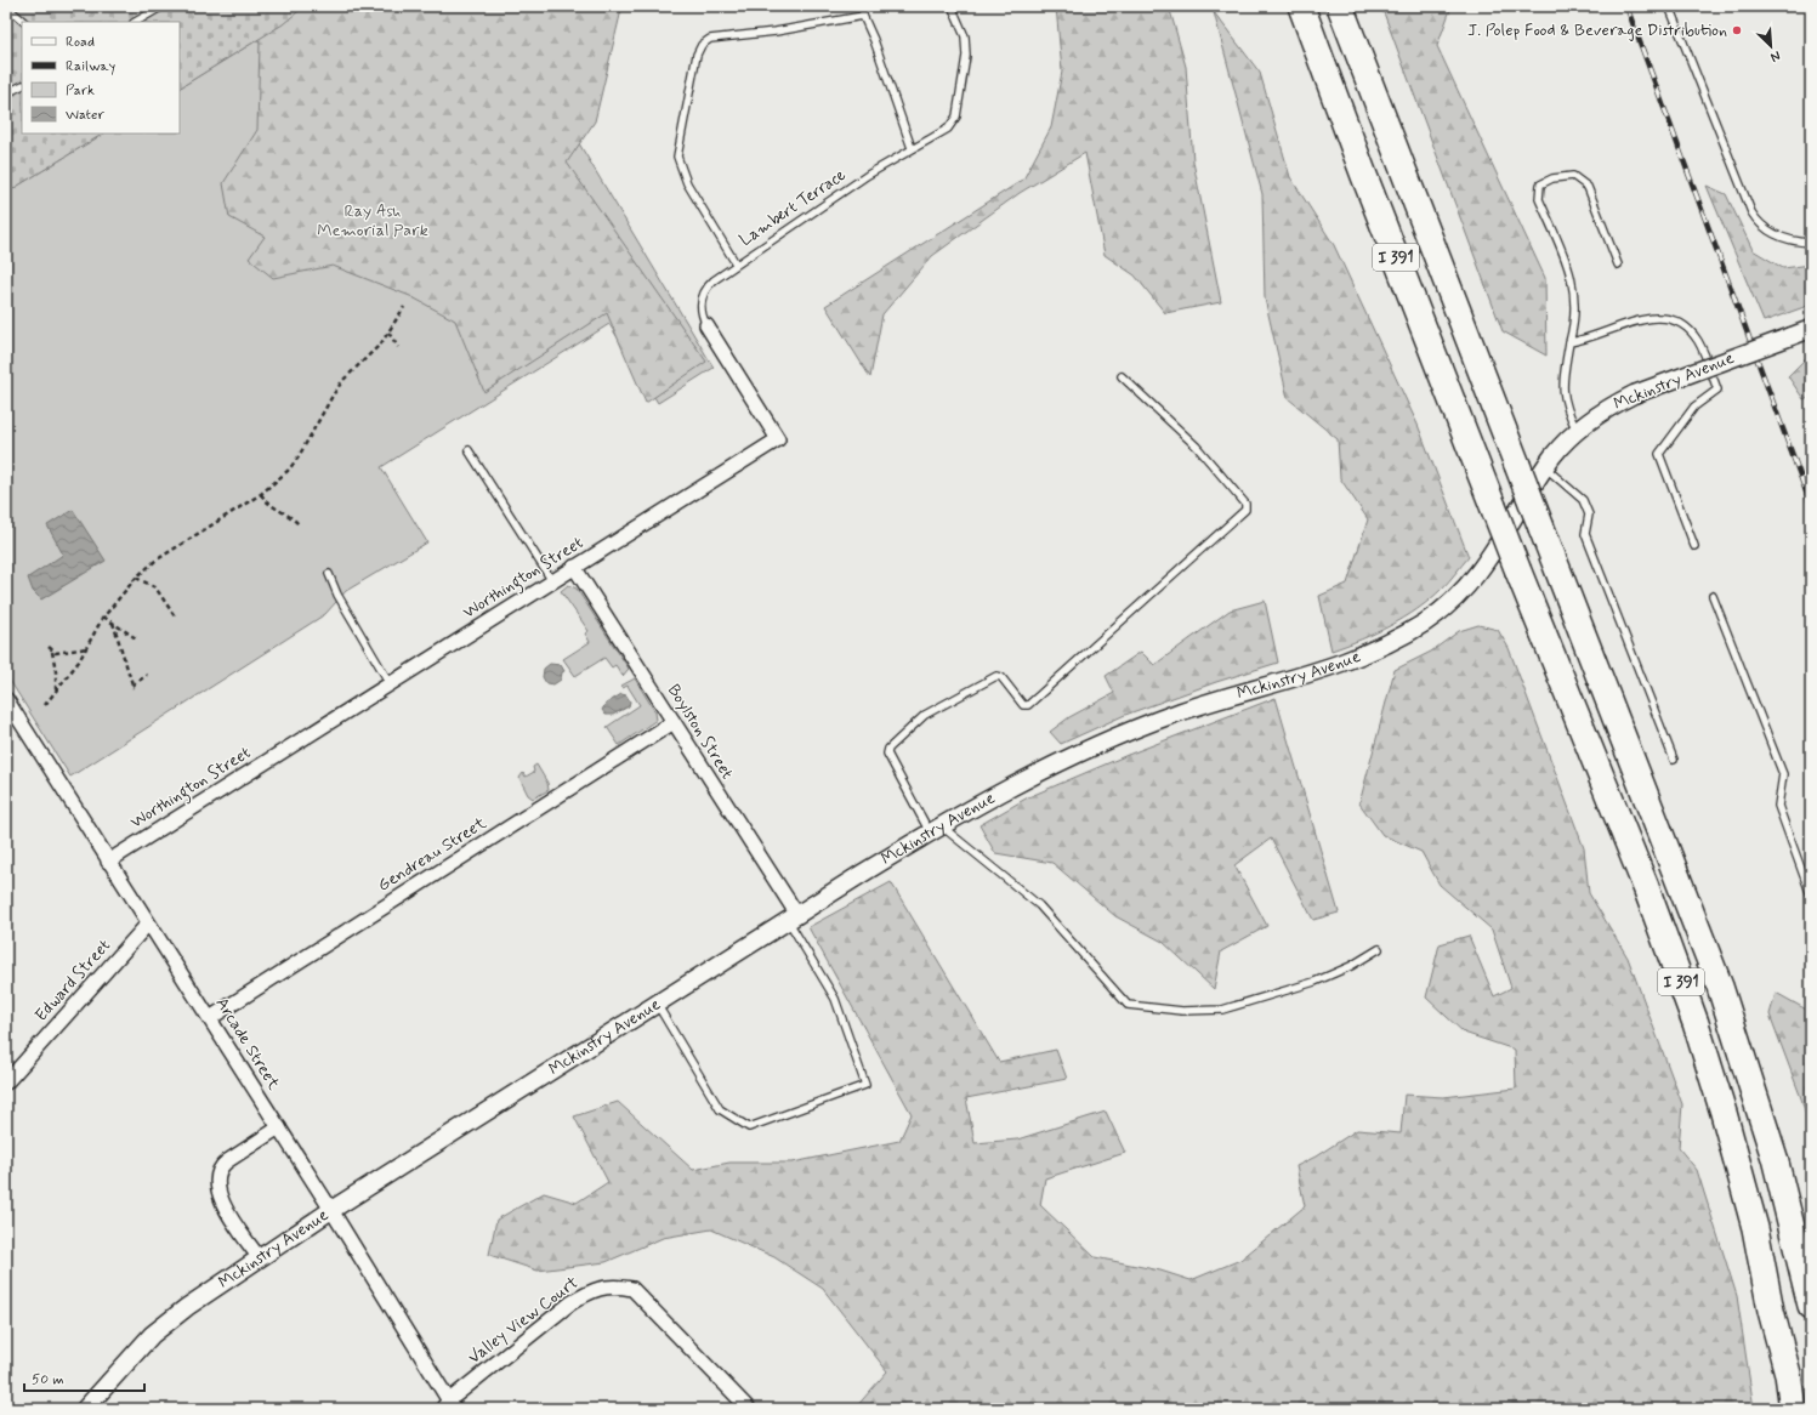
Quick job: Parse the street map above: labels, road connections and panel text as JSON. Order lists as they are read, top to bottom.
{
  "streets": {
    "highway": ["I 391"],
    "street": [
      "Mckinstry Avenue",
      "Worthington Street",
      "Boylston Street",
      "Gendreau Street",
      "Edward Street",
      "Arcade Street",
      "Valley View Court"
    ],
    "lane": ["Lambert Terrace"]
  },
  "crossings": [
    ["Lambert Terrace", "Worthington Street"],
    ["Mckinstry Avenue", "Boylston Street"],
    ["Mckinstry Avenue", "Arcade Street"],
    ["Worthington Street", "Boylston Street"],
    ["Worthington Street", "Arcade Street"],
    ["Boylston Street", "Gendreau Street"],
    ["Gendreau Street", "Arcade Street"],
    ["Edward Street", "Arcade Street"],
    ["Arcade Street", "Valley View Court"]
  ],
  "parks": ["Ray Ash Memorial Park"],
  "places": ["J. Polep Food & Beverage Distribution"],
  "legend": [
    "Road",
    "Railway",
    "Park",
    "Water"
  ],
  "scale_bar": "50 m",
  "north": "bottom right"
}
